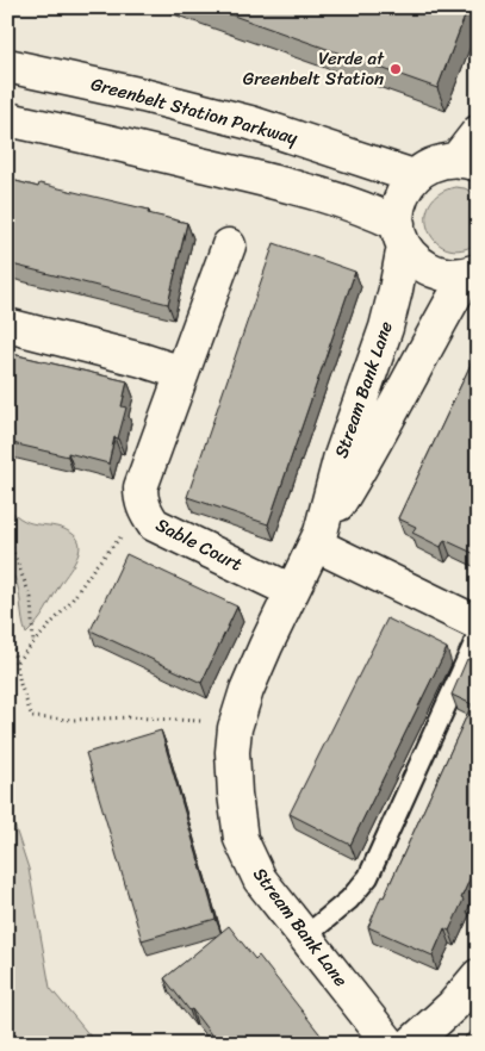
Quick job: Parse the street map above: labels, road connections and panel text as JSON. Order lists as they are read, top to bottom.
{
  "streets": {
    "street": ["Greenbelt Station Parkway", "Stream Bank Lane", "Sable Court"]
  },
  "crossings": [
    ["Greenbelt Station Parkway", "Stream Bank Lane"],
    ["Stream Bank Lane", "Sable Court"]
  ],
  "places": ["Verde at Greenbelt Station"]
}
